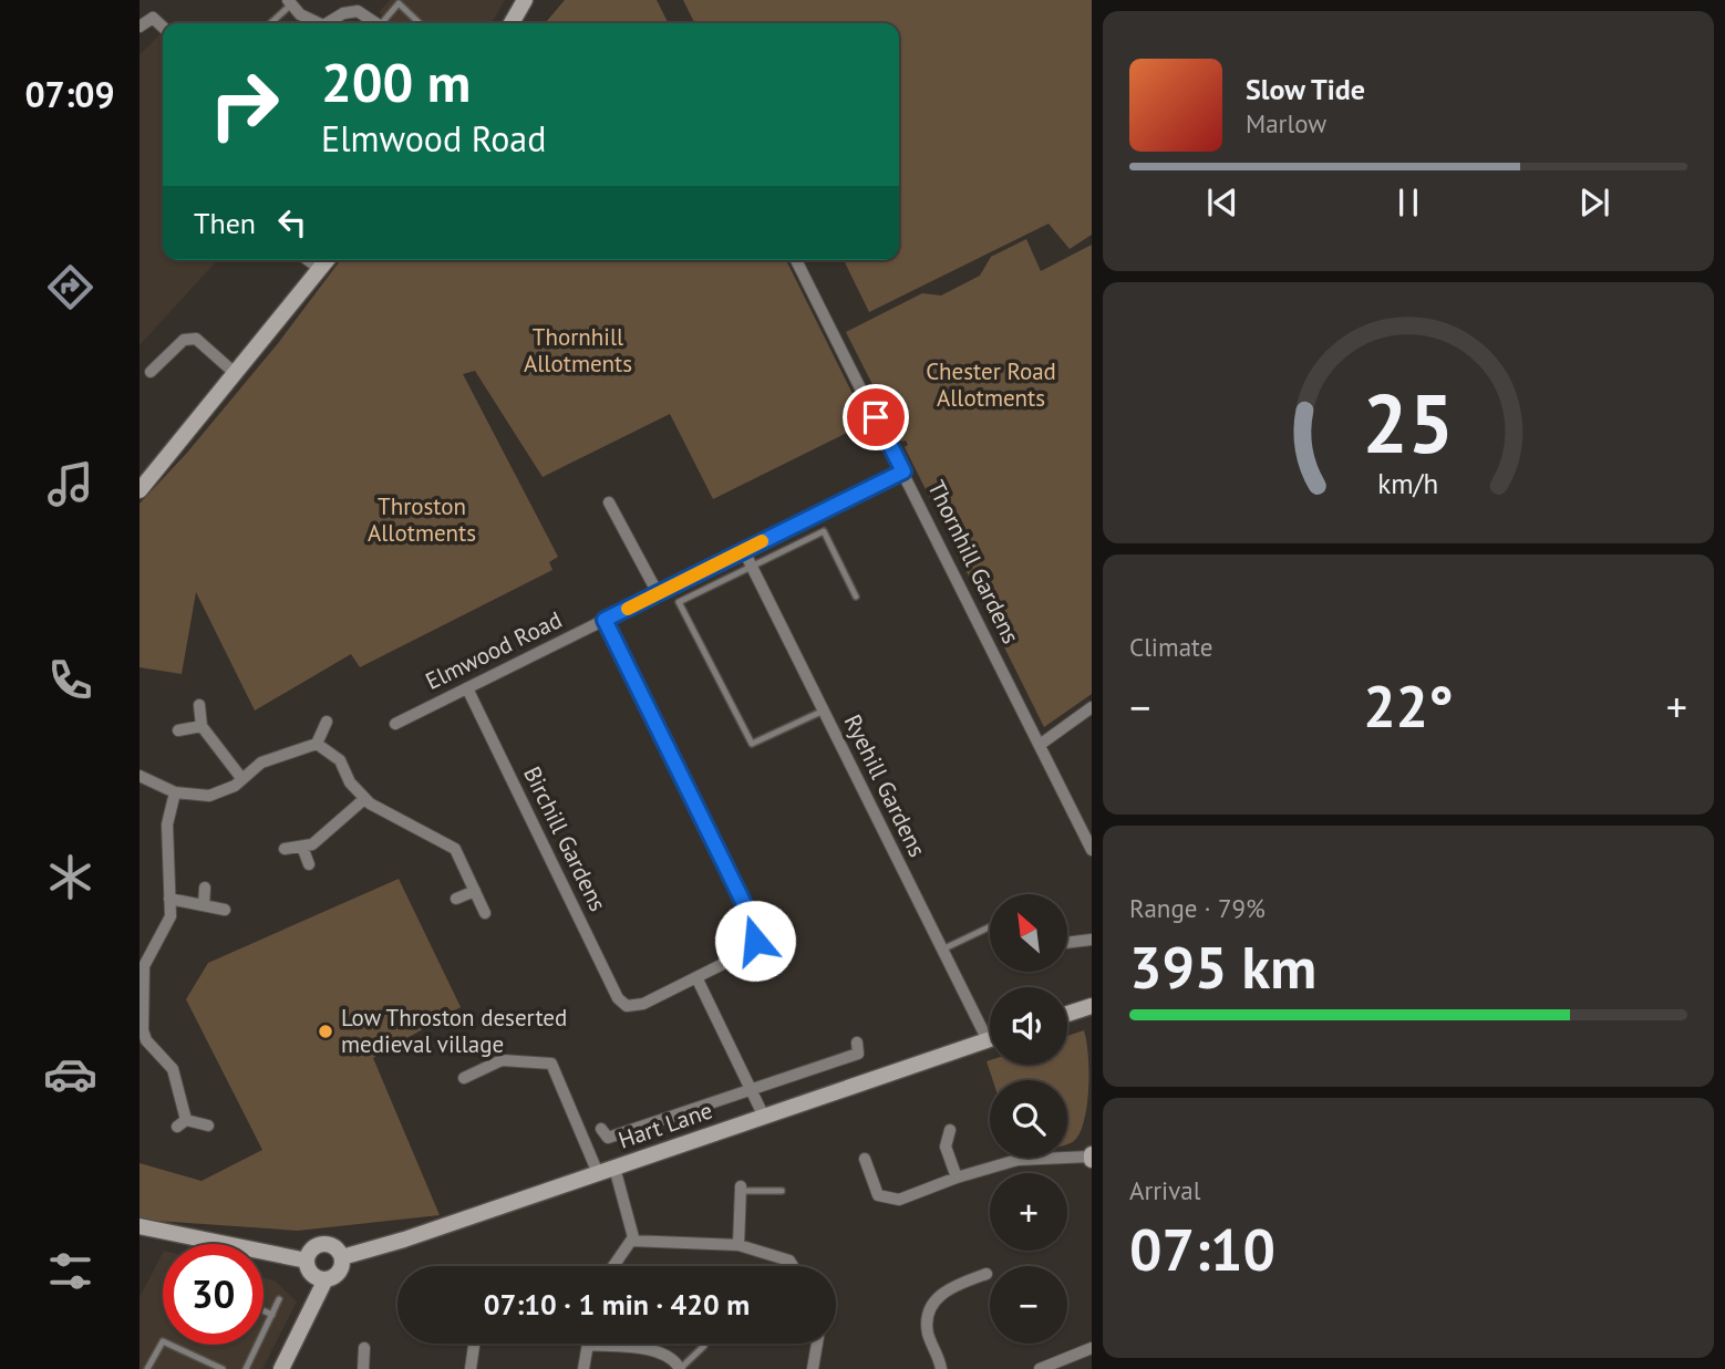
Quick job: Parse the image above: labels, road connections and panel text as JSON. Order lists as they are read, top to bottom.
{
  "streets": {
    "street": [
      "Thornhill Gardens",
      "Elmwood Road",
      "Ryehill Gardens",
      "Birchill Gardens",
      "Hart Lane"
    ]
  },
  "crossings": [
    ["Thornhill Gardens", "Elmwood Road"],
    ["Elmwood Road", "Ryehill Gardens"],
    ["Elmwood Road", "Birchill Gardens"],
    ["Ryehill Gardens", "Hart Lane"]
  ],
  "parks": ["Thornhill Allotments", "Chester Road Allotments", "Throston Allotments"],
  "places": ["Low Throston deserted medieval village"],
  "north": "top left",
  "page": {
    "tabs": "07:09",
    "turn": ["200 m", "Elmwood Road"],
    "song": ["Slow Tide", "Marlow"],
    "then": "Then",
    "tile": [
      "Climate",
      ["Range · 79%", "395 km"],
      ["Arrival", "07:10"]
    ],
    "heat": ["−", "22°", "+"],
    "map_buttons": ["+", "−"],
    "limit": "30",
    "trip": "07:10 · 1 min · 420 m",
    "gauge": ["25", "km/h"]
  }
}
